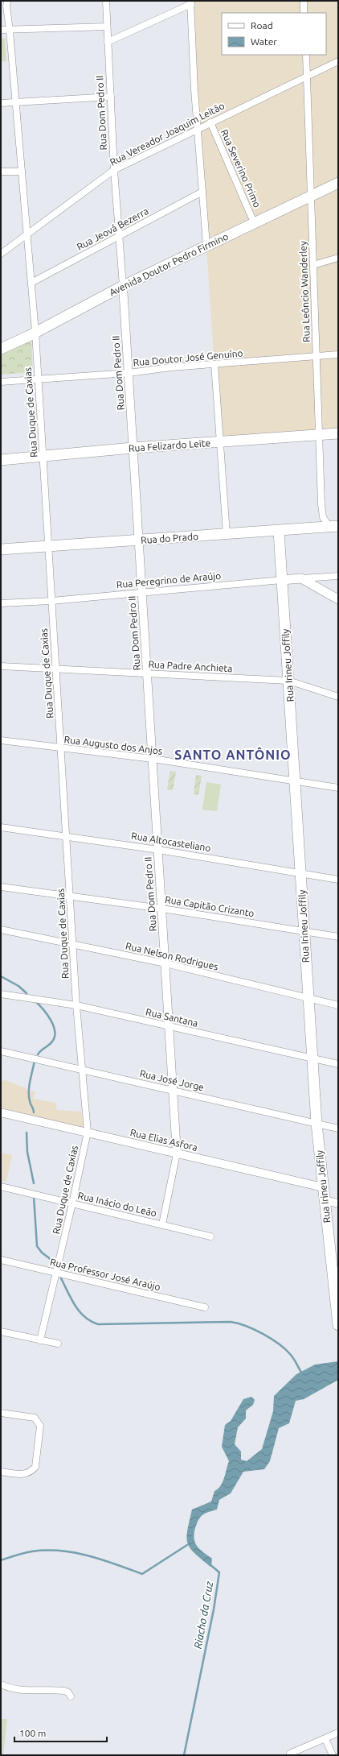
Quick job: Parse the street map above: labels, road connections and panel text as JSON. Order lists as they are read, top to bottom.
{
  "streets": {
    "main road": [
      "Avenida Doutor Pedro Firmino",
      "Rua Felizardo Leite",
      "Rua do Prado",
      "Rua Peregrino de Araújo",
      "Rua Irineu Joffily"
    ],
    "street": [
      "Rua Dom Pedro II",
      "Rua Vereador Joaquim Leitão",
      "Rua Severino Primo",
      "Rua Jeová Bezerra",
      "Rua Leôncio Wanderley",
      "Rua Doutor José Genuíno",
      "Rua Duque de Caxias",
      "Rua Padre Anchieta",
      "Rua Augusto dos Anjos",
      "Rua Altocasteliano",
      "Rua Capitão Crizanto",
      "Rua Nelson Rodrigues",
      "Rua Santana",
      "Rua José Jorge",
      "Rua Elias Asfora",
      "Rua Inácio do Leão",
      "Rua Professor José Araújo"
    ]
  },
  "crossings": [
    ["Rua Dom Pedro II", "Rua Vereador Joaquim Leitão"],
    ["Rua Dom Pedro II", "Rua Jeová Bezerra"],
    ["Rua Dom Pedro II", "Avenida Doutor Pedro Firmino"],
    ["Rua Dom Pedro II", "Rua Doutor José Genuíno"],
    ["Rua Dom Pedro II", "Rua Felizardo Leite"],
    ["Rua Dom Pedro II", "Rua do Prado"],
    ["Rua Dom Pedro II", "Rua Peregrino de Araújo"],
    ["Rua Dom Pedro II", "Rua Padre Anchieta"],
    ["Rua Dom Pedro II", "Rua Augusto dos Anjos"],
    ["Rua Dom Pedro II", "Rua Altocasteliano"],
    ["Rua Dom Pedro II", "Rua Capitão Crizanto"],
    ["Rua Dom Pedro II", "Rua Nelson Rodrigues"],
    ["Rua Dom Pedro II", "Rua Santana"],
    ["Rua Dom Pedro II", "Rua José Jorge"],
    ["Rua Dom Pedro II", "Rua Elias Asfora"],
    ["Rua Dom Pedro II", "Rua Inácio do Leão"],
    ["Rua Vereador Joaquim Leitão", "Rua Severino Primo"],
    ["Rua Vereador Joaquim Leitão", "Rua Leôncio Wanderley"],
    ["Rua Vereador Joaquim Leitão", "Rua Duque de Caxias"],
    ["Rua Severino Primo", "Avenida Doutor Pedro Firmino"],
    ["Rua Jeová Bezerra", "Rua Duque de Caxias"],
    ["Avenida Doutor Pedro Firmino", "Rua Leôncio Wanderley"],
    ["Avenida Doutor Pedro Firmino", "Rua Duque de Caxias"],
    ["Rua Leôncio Wanderley", "Rua Doutor José Genuíno"],
    ["Rua Leôncio Wanderley", "Rua Felizardo Leite"],
    ["Rua Leôncio Wanderley", "Rua do Prado"],
    ["Rua Doutor José Genuíno", "Rua Duque de Caxias"],
    ["Rua Duque de Caxias", "Rua Felizardo Leite"],
    ["Rua Duque de Caxias", "Rua do Prado"],
    ["Rua Duque de Caxias", "Rua Peregrino de Araújo"],
    ["Rua Duque de Caxias", "Rua Padre Anchieta"],
    ["Rua Duque de Caxias", "Rua Augusto dos Anjos"],
    ["Rua Duque de Caxias", "Rua Altocasteliano"],
    ["Rua Duque de Caxias", "Rua Capitão Crizanto"],
    ["Rua Duque de Caxias", "Rua Nelson Rodrigues"],
    ["Rua Duque de Caxias", "Rua Santana"],
    ["Rua Duque de Caxias", "Rua José Jorge"],
    ["Rua Duque de Caxias", "Rua Elias Asfora"],
    ["Rua Duque de Caxias", "Rua Inácio do Leão"],
    ["Rua Duque de Caxias", "Rua Professor José Araújo"],
    ["Rua do Prado", "Rua Irineu Joffily"],
    ["Rua Peregrino de Araújo", "Rua Irineu Joffily"],
    ["Rua Irineu Joffily", "Rua Padre Anchieta"],
    ["Rua Irineu Joffily", "Rua Augusto dos Anjos"],
    ["Rua Irineu Joffily", "Rua Altocasteliano"],
    ["Rua Irineu Joffily", "Rua Capitão Crizanto"],
    ["Rua Irineu Joffily", "Rua Nelson Rodrigues"],
    ["Rua Irineu Joffily", "Rua Santana"],
    ["Rua Irineu Joffily", "Rua José Jorge"],
    ["Rua Irineu Joffily", "Rua Elias Asfora"]
  ],
  "districts": ["SANTO ANTÔNIO"],
  "water": ["Riacho da Cruz"],
  "legend": ["Road", "Water"],
  "scale_bar": "100 m"
}
